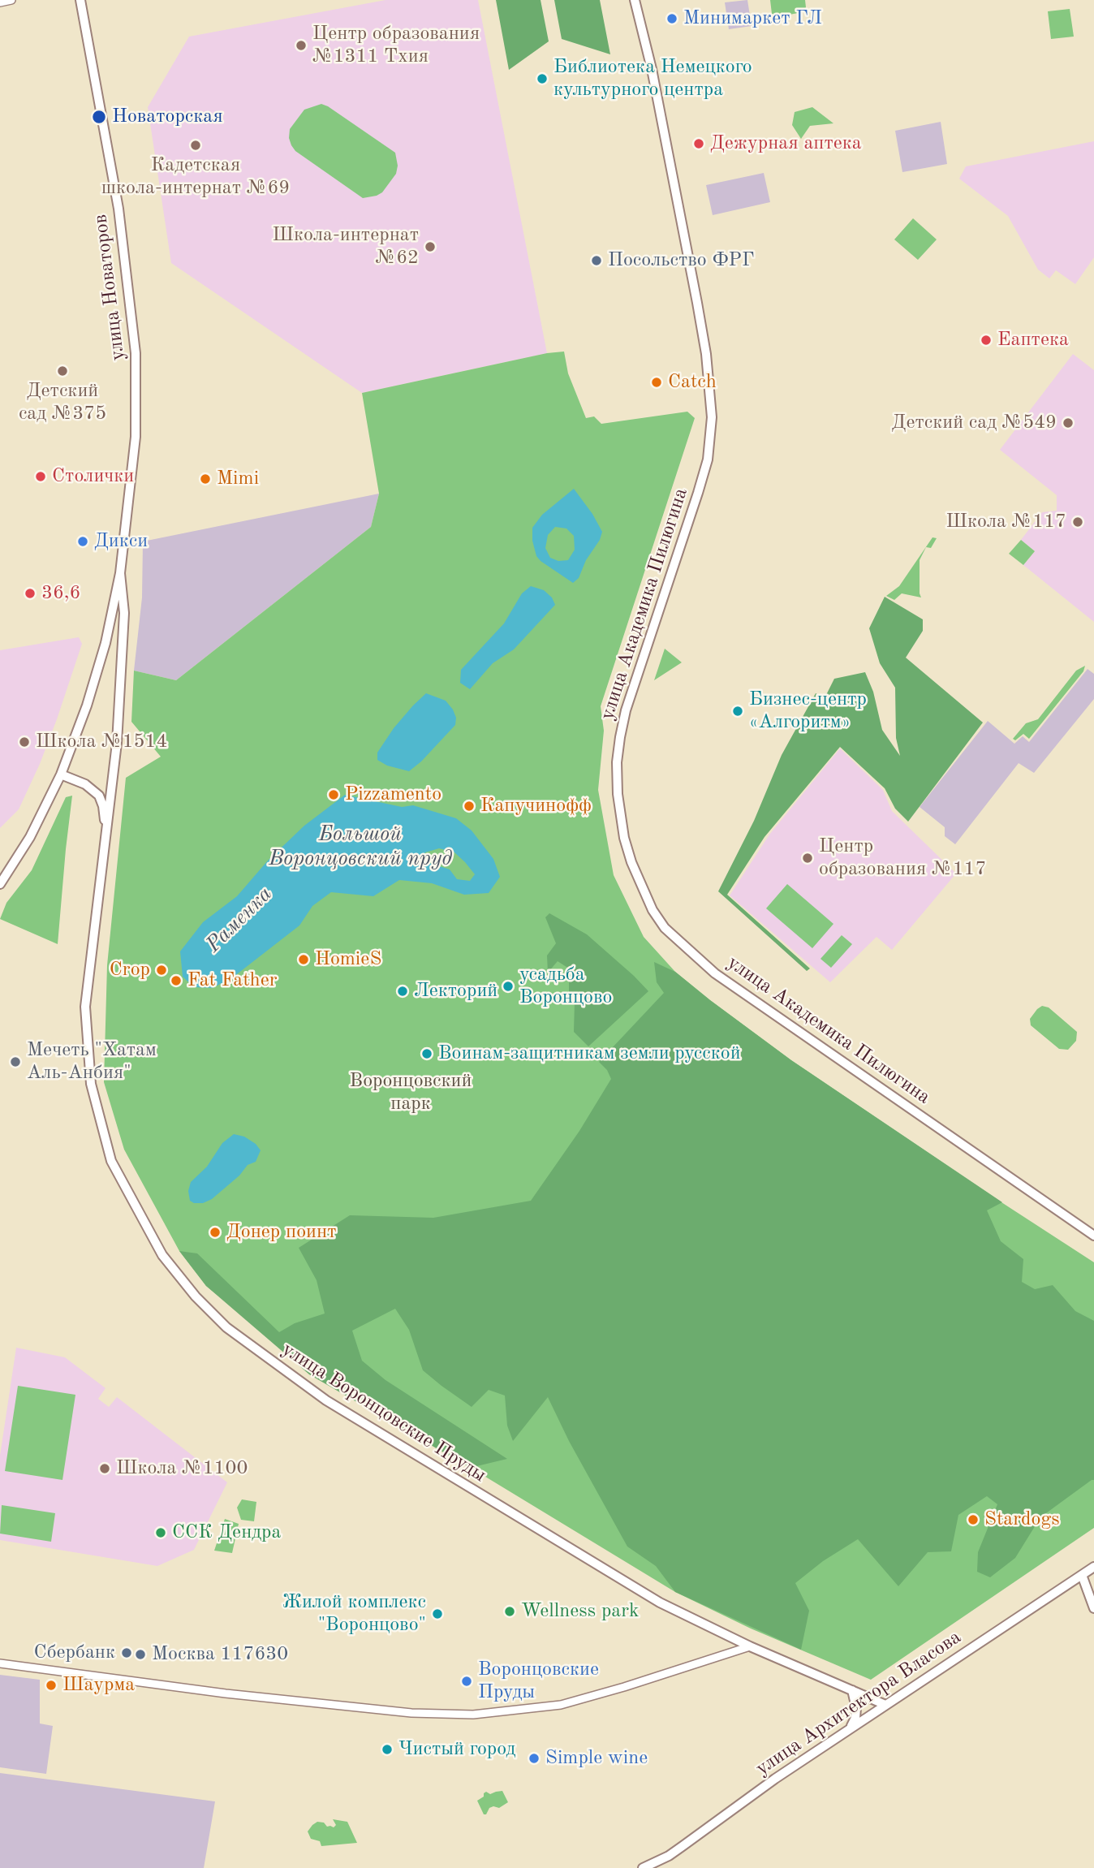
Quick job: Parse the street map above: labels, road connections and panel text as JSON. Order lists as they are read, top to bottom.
{
  "streets": {
    "street": [
      "улица Новаторов",
      "улица Академика Пилюгина",
      "улица Воронцовские Пруды",
      "улица Архитектора Власова"
    ]
  },
  "crossings": [
    ["улица Новаторов", "улица Воронцовские Пруды"],
    ["улица Воронцовские Пруды", "улица Архитектора Власова"]
  ],
  "water": ["Большой Воронцовский пруд", "Раменка"],
  "parks": ["Воронцовский парк"],
  "places": [
    "Минимаркет ГЛ",
    "Центр образования №1311 Тхия",
    "Библиотека Немецкого культурного центра",
    "Новаторская",
    "Дежурная аптека",
    "Кадетская школа-интернат №69",
    "Школа-интернат №62",
    "Посольство ФРГ",
    "Еаптека",
    "Детский сад №375",
    "Catch",
    "Детский сад №549",
    "Столички",
    "Mimi",
    "Школа №117",
    "Дикси",
    "36,6",
    "Бизнес-центр «Алгоритм»",
    "Школа №1514",
    "Pizzamento",
    "Капучинофф",
    "Центр образования №117",
    "HomieS",
    "Crop",
    "Fat Father",
    "усадьба Воронцово",
    "Лекторий",
    "Воинам-защитникам земли русской",
    "Мечеть \"Хатам Аль-Анбия\"",
    "Донер поинт",
    "Школа №1100",
    "Stardogs",
    "ССК Дендра",
    "Wellness park",
    "Жилой комплекс \"Воронцово\"",
    "Сбербанк",
    "Москва 117630",
    "Воронцовские Пруды",
    "Шаурма",
    "Чистый город",
    "Simple wine"
  ]
}
